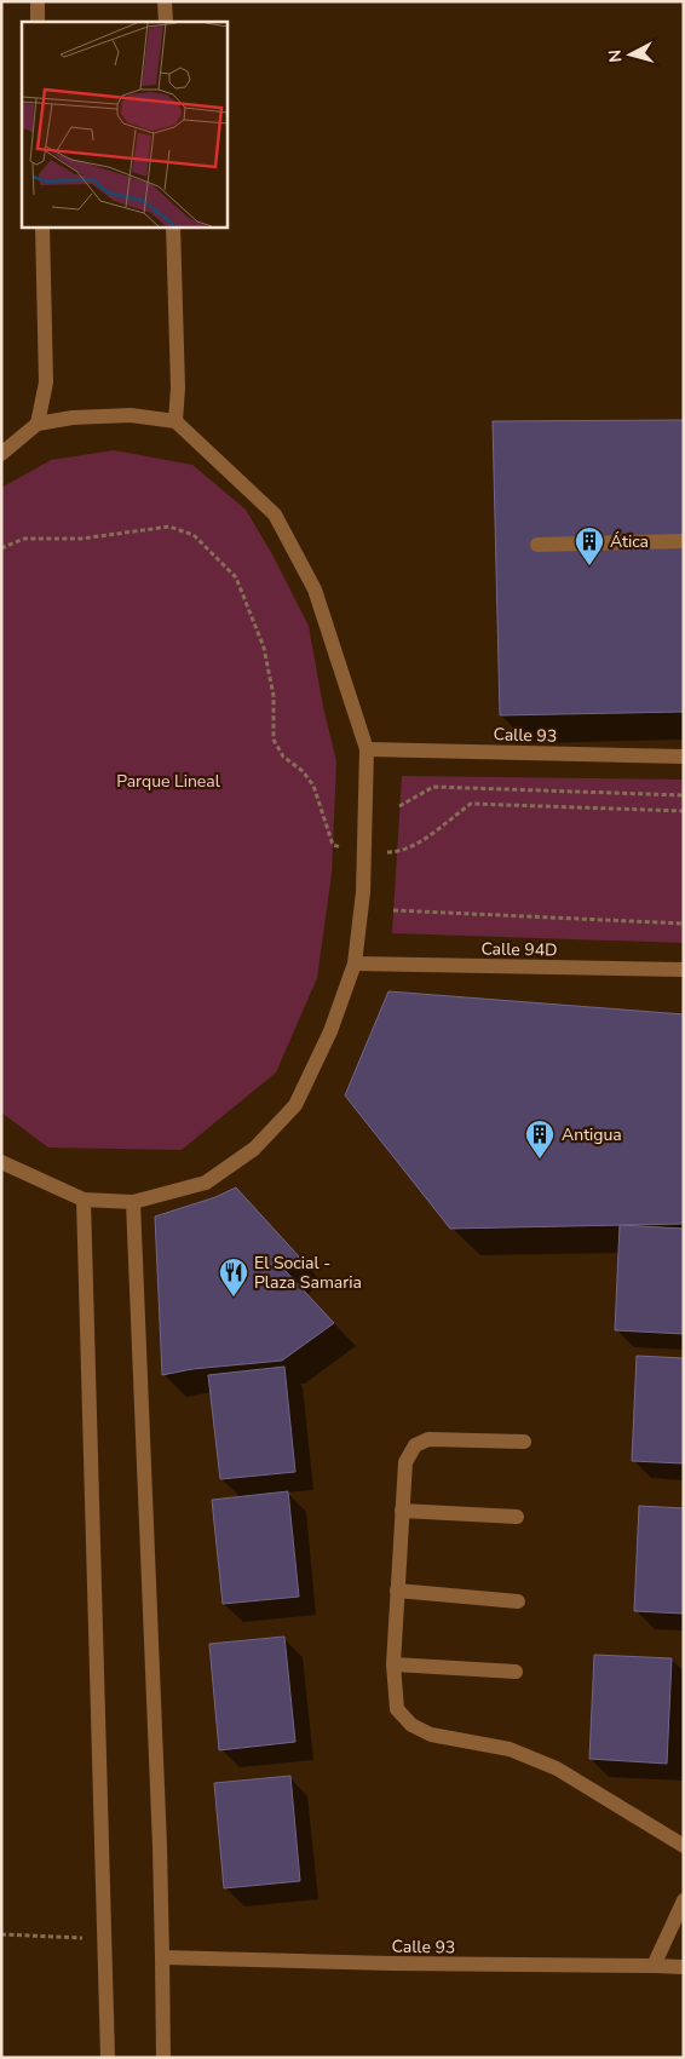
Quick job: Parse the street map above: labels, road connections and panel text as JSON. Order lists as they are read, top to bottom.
{
  "streets": {
    "street": ["Calle 93", "Calle 94D"]
  },
  "parks": ["Parque Lineal"],
  "places": {
    "building": ["Ática", "Antigua"],
    "restaurant": ["El Social - Plaza Samaria"]
  },
  "north": "left"
}
